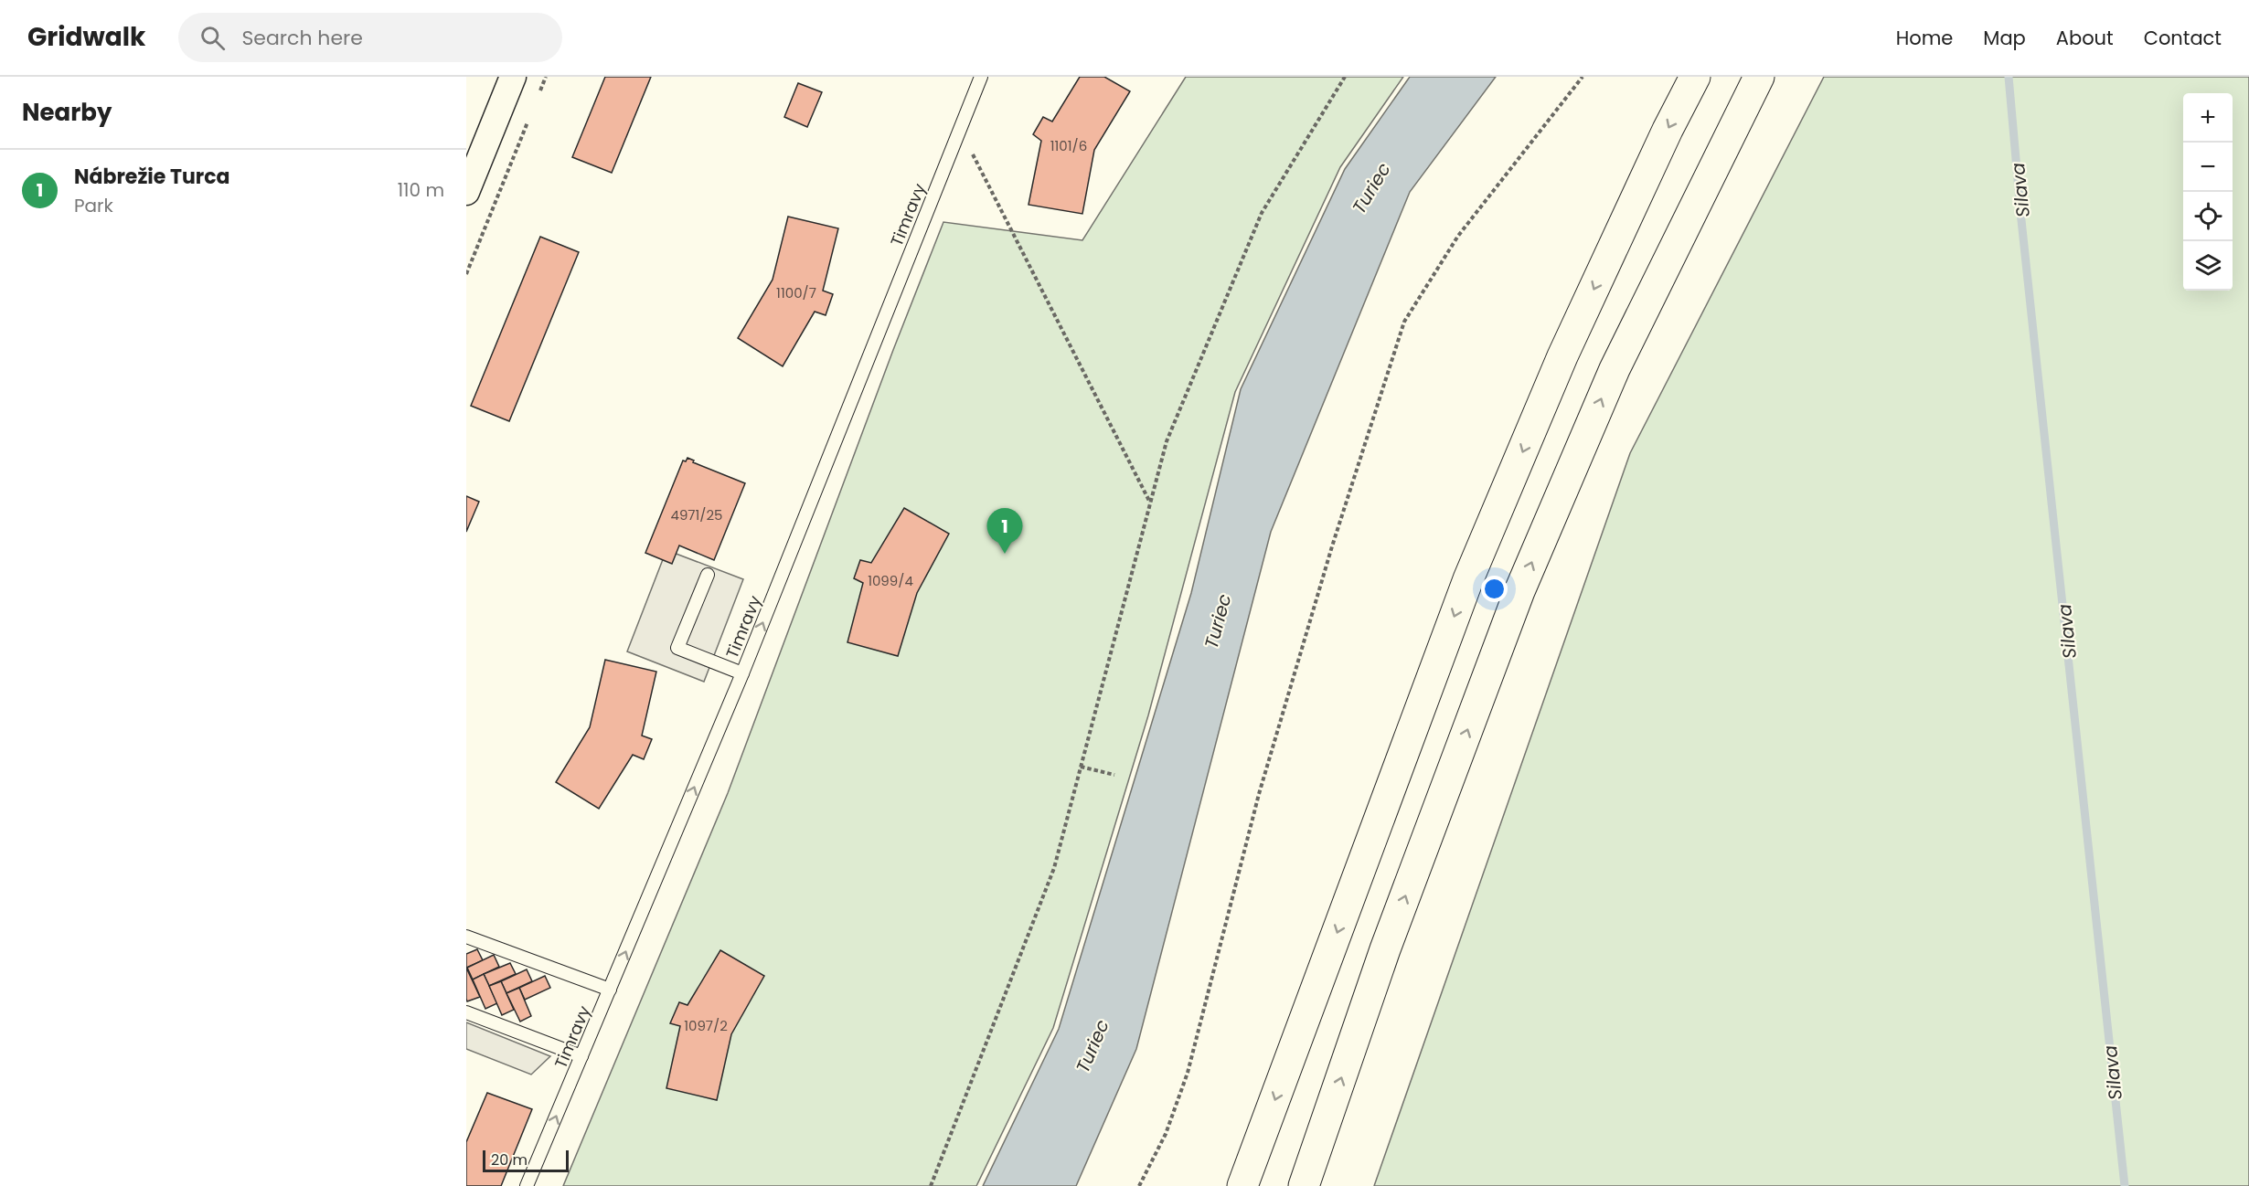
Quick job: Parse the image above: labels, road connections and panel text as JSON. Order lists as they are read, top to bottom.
{
  "streets": {
    "lane": ["Timravy"]
  },
  "one_way": ["Timravy"],
  "water": ["Turiec", "Silava"],
  "house_numbers": [
    "1101/6",
    "1100/7",
    "4971/25",
    "1099/4",
    "1097/2"
  ],
  "scale_bar": "20 m",
  "page": {
    "header": "Gridwalk",
    "search": "Search here",
    "nav": [
      "Home",
      "Map",
      "About",
      "Contact"
    ],
    "heading": "Nearby",
    "map_buttons": ["+", "−"],
    "list": [
      {
        "mark": "1",
        "name": "Nábrežie Turca",
        "note": "Park",
        "value": "110 m"
      }
    ],
    "pins": "1",
    "scale": "20 m"
  }
}
